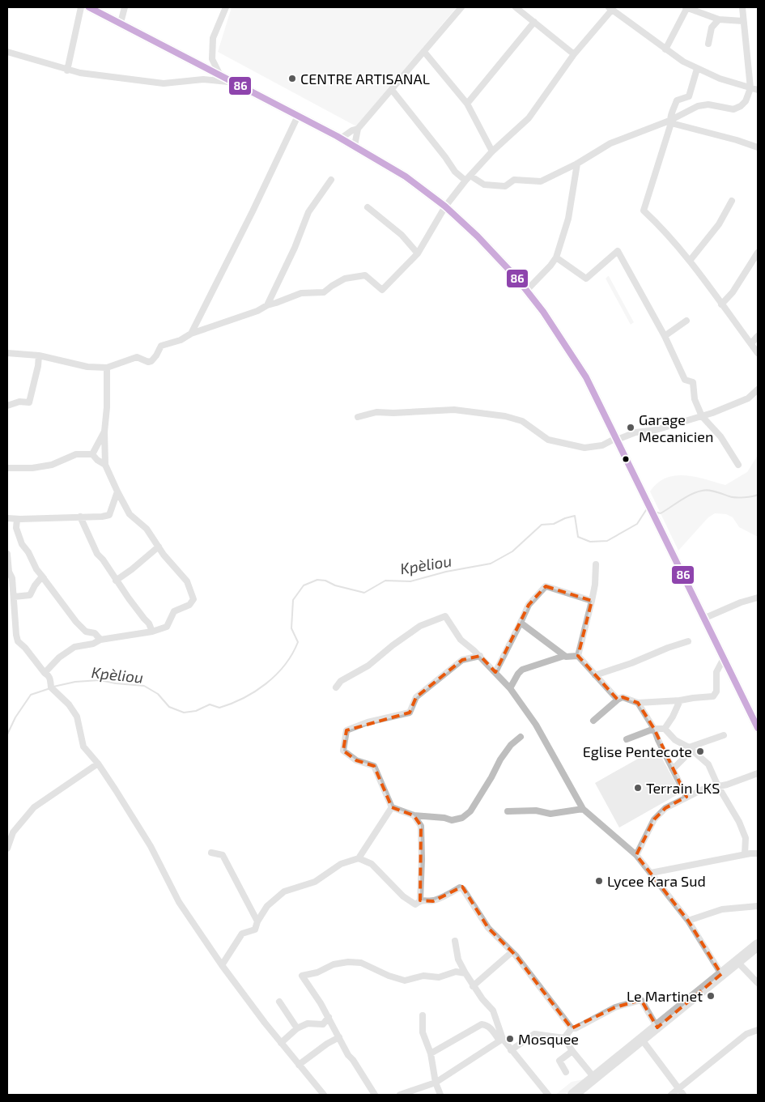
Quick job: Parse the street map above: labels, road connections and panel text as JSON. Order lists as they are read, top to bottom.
{
  "water": ["Kpèliou"],
  "places": [
    "CENTRE ARTISANAL",
    "Garage Mecanicien",
    "Eglise Pentecote",
    "Terrain LKS",
    "Lycee Kara Sud",
    "Le Martinet",
    "Mosquee"
  ],
  "lines": ["transit line 86"]
}
